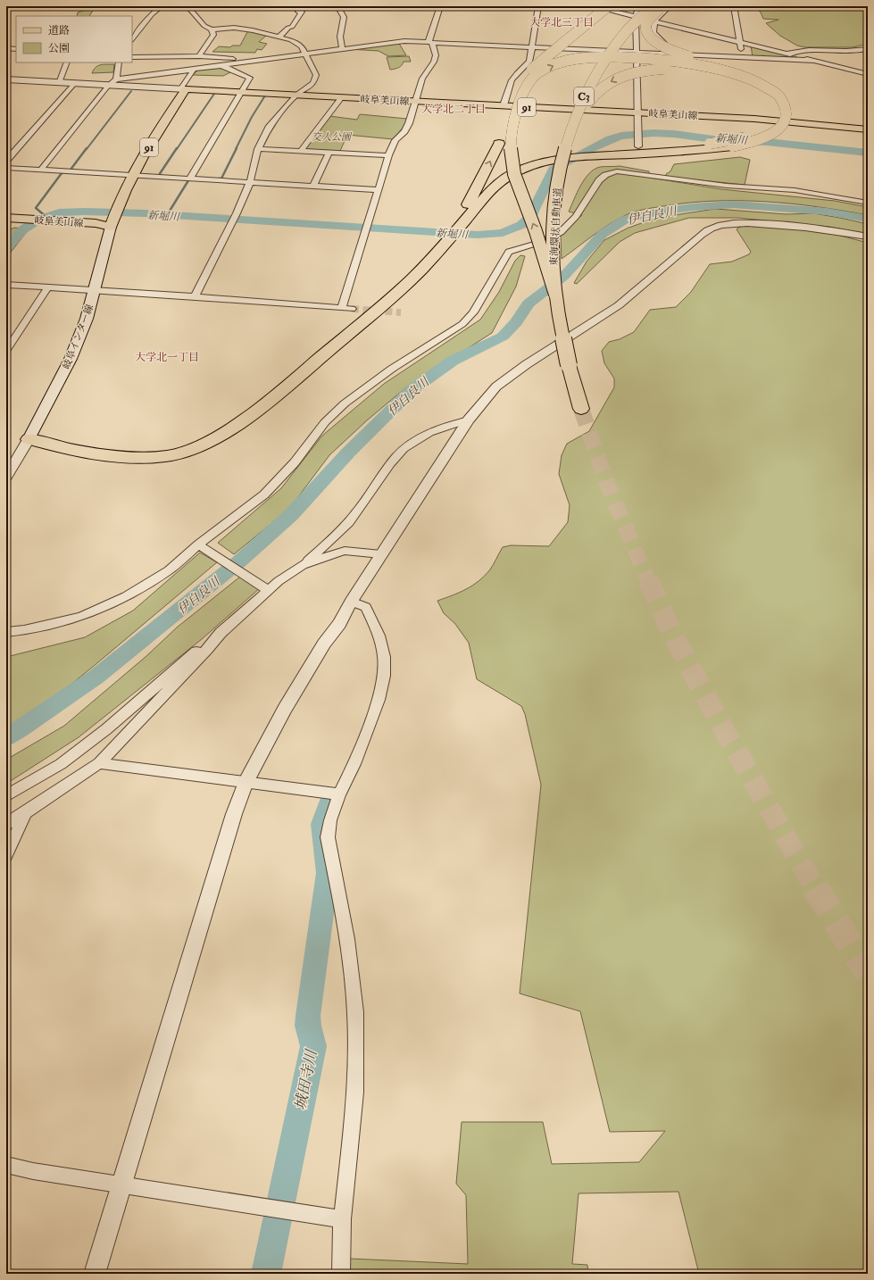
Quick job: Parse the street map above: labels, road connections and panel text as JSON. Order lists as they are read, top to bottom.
{
  "streets": {
    "highway": ["C3", "東海環状自動車道"],
    "main road": ["岐阜美山線", "91", "岐阜インター線"]
  },
  "crossings": [
    ["岐阜美山線", "91"],
    ["岐阜美山線", "岐阜インター線"],
    ["91", "岐阜インター線"]
  ],
  "districts": ["大学北三丁目", "大学北二丁目", "大学北一丁目"],
  "water": ["新堀川", "伊自良川", "城田寺川"],
  "parks": ["交人公園"],
  "legend": ["道路", "公園"]
}
